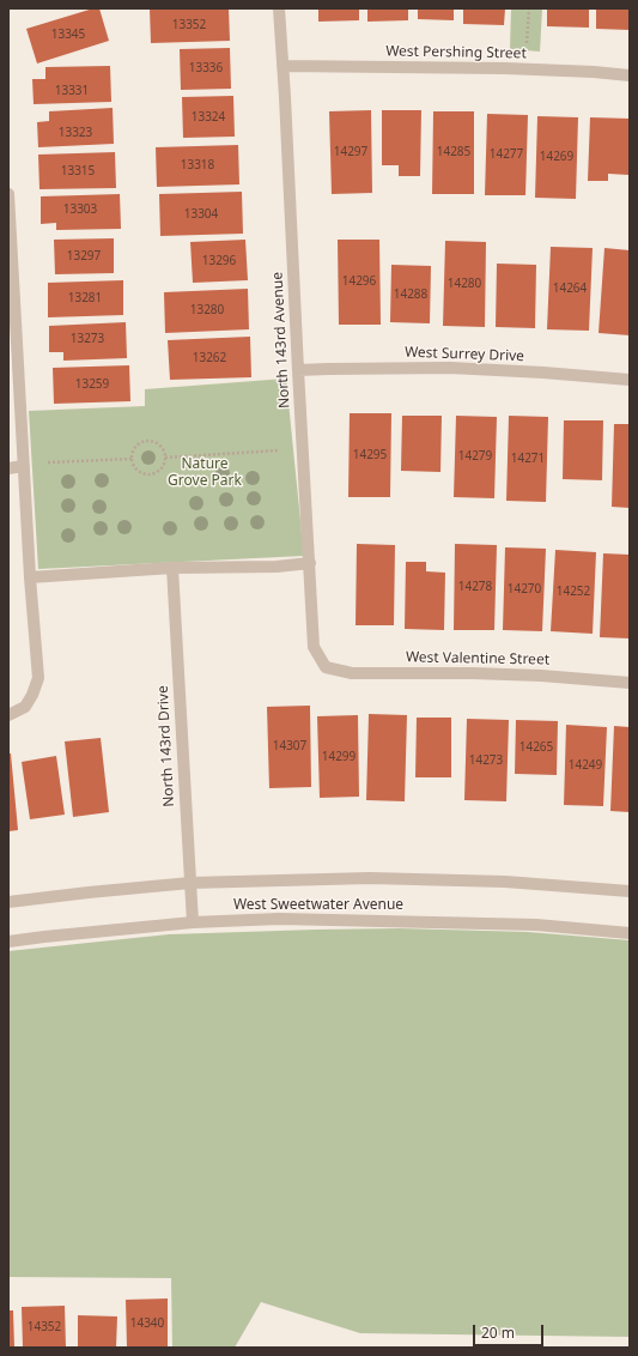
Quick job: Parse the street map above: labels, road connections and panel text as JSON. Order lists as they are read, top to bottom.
{
  "streets": {
    "street": [
      "West Pershing Street",
      "North 143rd Avenue",
      "West Surrey Drive",
      "West Valentine Street",
      "North 143rd Drive",
      "West Sweetwater Avenue"
    ]
  },
  "crossings": [
    ["West Pershing Street", "North 143rd Avenue"],
    ["North 143rd Avenue", "West Surrey Drive"],
    ["North 143rd Avenue", "West Valentine Street"],
    ["North 143rd Drive", "West Sweetwater Avenue"]
  ],
  "parks": ["Nature Grove Park"],
  "house_numbers": [
    "13352",
    "13345",
    "13336",
    "13331",
    "13324",
    "13323",
    "14297",
    "14285",
    "14277",
    "14269",
    "13318",
    "13315",
    "13303",
    "13304",
    "13297",
    "13296",
    "14296",
    "14280",
    "14264",
    "14288",
    "13281",
    "13280",
    "13273",
    "13262",
    "13259",
    "14295",
    "14279",
    "14271",
    "14278",
    "14270",
    "14252",
    "14307",
    "14265",
    "14299",
    "14273",
    "14249",
    "14340",
    "14352"
  ],
  "scale_bar": "20 m"
}
